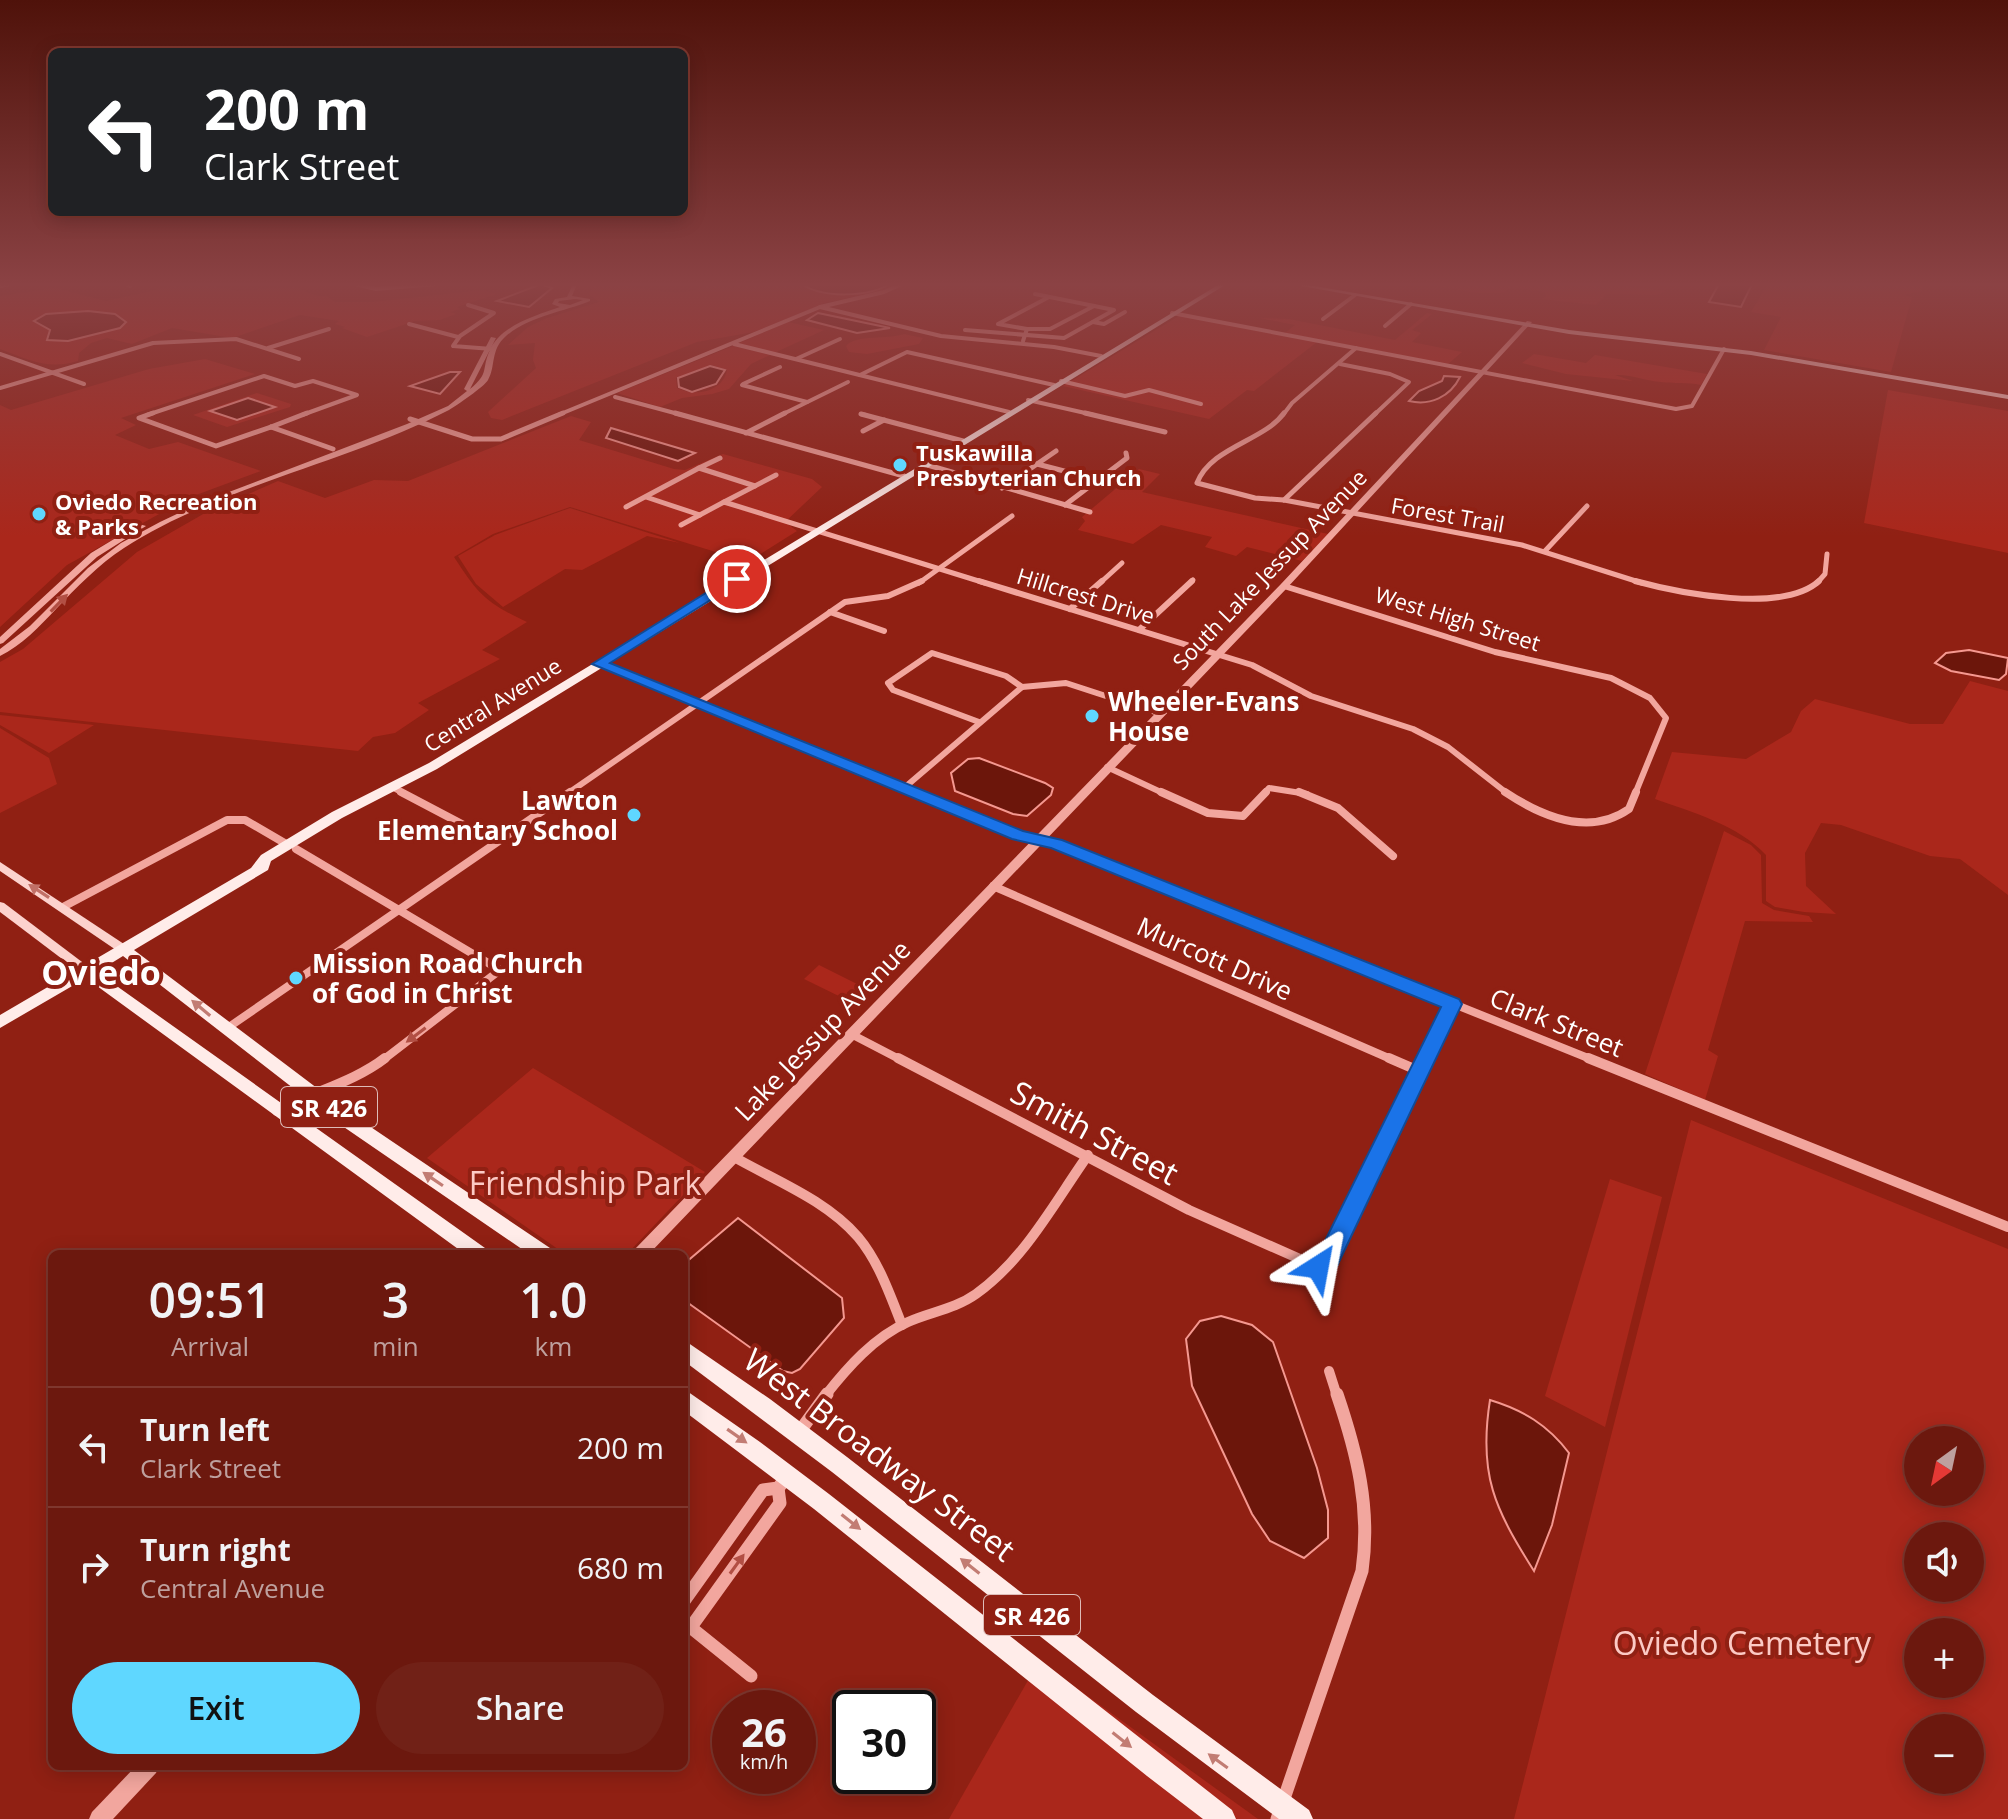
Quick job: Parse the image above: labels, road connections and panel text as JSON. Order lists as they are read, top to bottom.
{
  "streets": {
    "main road": ["Central Avenue", "SR 426", "West Broadway Street"],
    "street": [
      "Forest Trail",
      "South Lake Jessup Avenue",
      "Hillcrest Drive",
      "West High Street",
      "Murcott Drive",
      "Clark Street",
      "Lake Jessup Avenue",
      "Smith Street"
    ]
  },
  "crossings": [
    ["Forest Trail", "South Lake Jessup Avenue"],
    ["South Lake Jessup Avenue", "Hillcrest Drive"],
    ["South Lake Jessup Avenue", "West High Street"],
    ["South Lake Jessup Avenue", "Clark Street"],
    ["South Lake Jessup Avenue", "Lake Jessup Avenue"],
    ["Hillcrest Drive", "West High Street"],
    ["Hillcrest Drive", "Central Avenue"],
    ["Central Avenue", "Clark Street"],
    ["Central Avenue", "SR 426"],
    ["Murcott Drive", "Lake Jessup Avenue"],
    ["Murcott Drive", "Smith Street"],
    ["Clark Street", "Lake Jessup Avenue"],
    ["Lake Jessup Avenue", "Smith Street"]
  ],
  "districts": ["Oviedo"],
  "parks": ["Friendship Park", "Oviedo Cemetery"],
  "places": [
    "Tuskawilla Presbyterian Church",
    "Oviedo Recreation & Parks",
    "Wheeler-Evans House",
    "Lawton Elementary School",
    "Mission Road Church of God in Christ"
  ],
  "north": "bottom left",
  "page": {
    "turn": ["200 m", "Clark Street"],
    "eta": [
      "09:51",
      "Arrival",
      "3",
      "min",
      "1.0",
      "km"
    ],
    "list": [
      {
        "name": "Turn left",
        "note": "Clark Street",
        "value": "200 m"
      },
      {
        "name": "Turn right",
        "note": "Central Avenue",
        "value": "680 m"
      }
    ],
    "map_buttons": ["+", "−"],
    "buttons": ["Exit", "Share"],
    "speed": "26 km/h",
    "limit": "30"
  }
}
